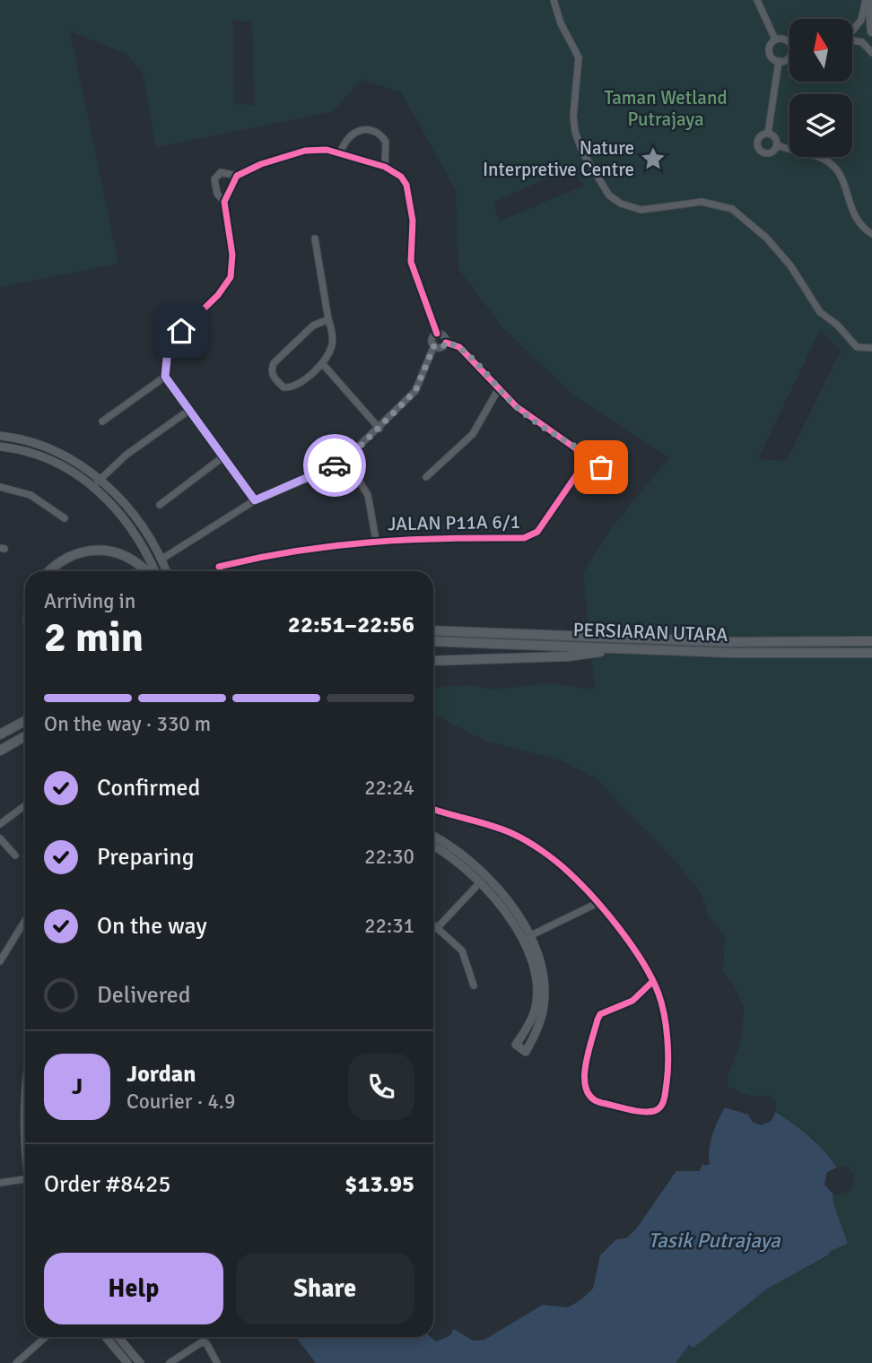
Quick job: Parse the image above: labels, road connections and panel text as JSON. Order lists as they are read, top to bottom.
{
  "streets": {
    "main road": ["PERSIARAN UTARA"],
    "street": ["JALAN P11A 6/1"]
  },
  "water": ["Tasik Putrajaya"],
  "parks": ["Taman Wetland Putrajaya"],
  "places": {
    "place": ["Nature Interpretive Centre"]
  },
  "north": "top",
  "page": {
    "heading": ["2 min", "Arriving in", "22:51–22:56"],
    "panel": [
      "Jordan",
      "Courier · 4.9",
      "Order #8425",
      "$13.95"
    ],
    "bar": "On the way · 330 m",
    "list": [
      ["Confirmed", "22:24"],
      ["Preparing", "22:30"],
      ["On the way", "22:31"],
      "Delivered"
    ],
    "round": "J",
    "buttons": ["Help", "Share"]
  }
}
